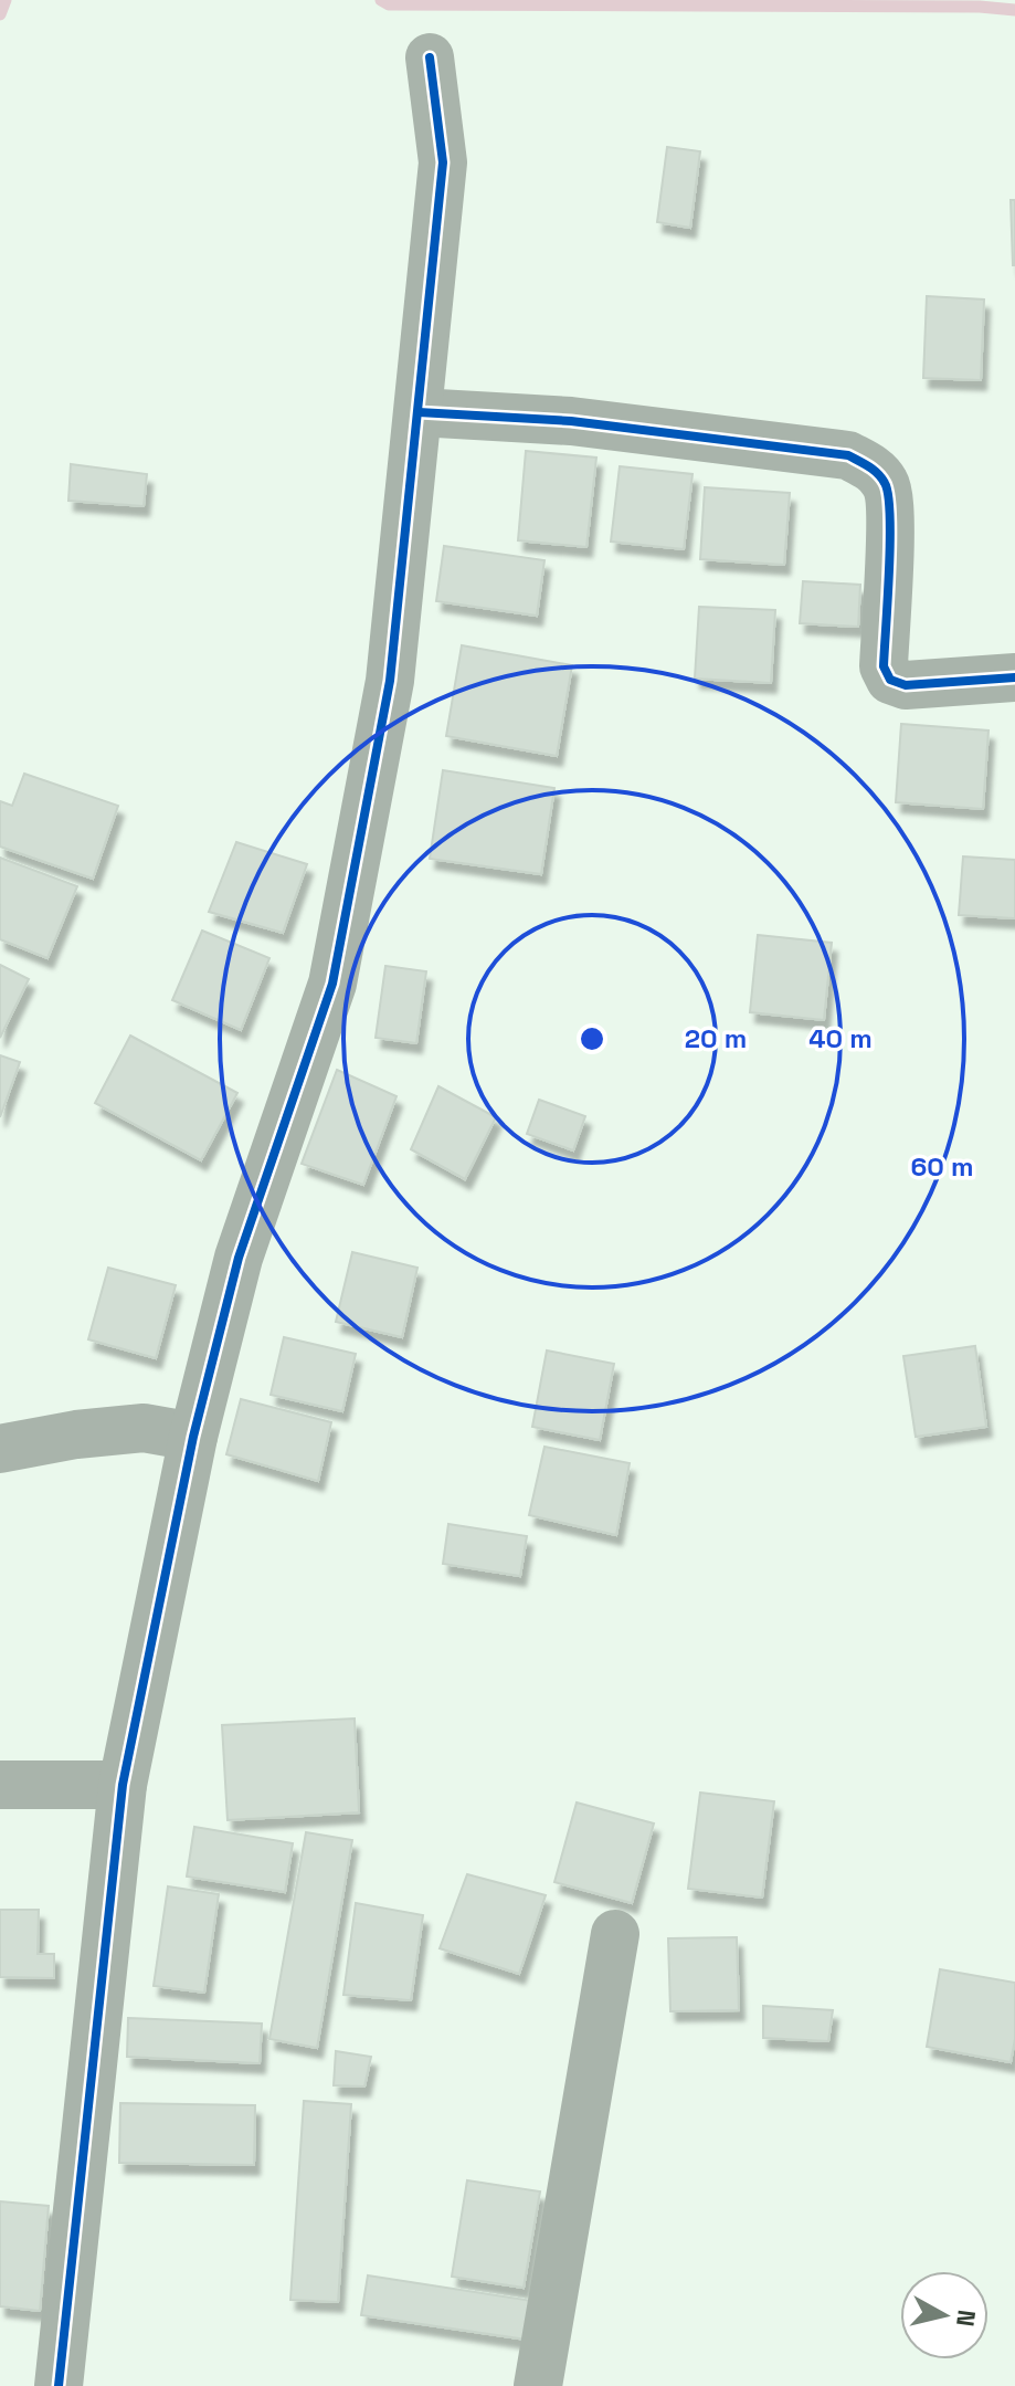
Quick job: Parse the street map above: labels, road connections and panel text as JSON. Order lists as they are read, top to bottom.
{
  "north": "right",
  "rings": ["20 m", "40 m", "60 m"]
}
